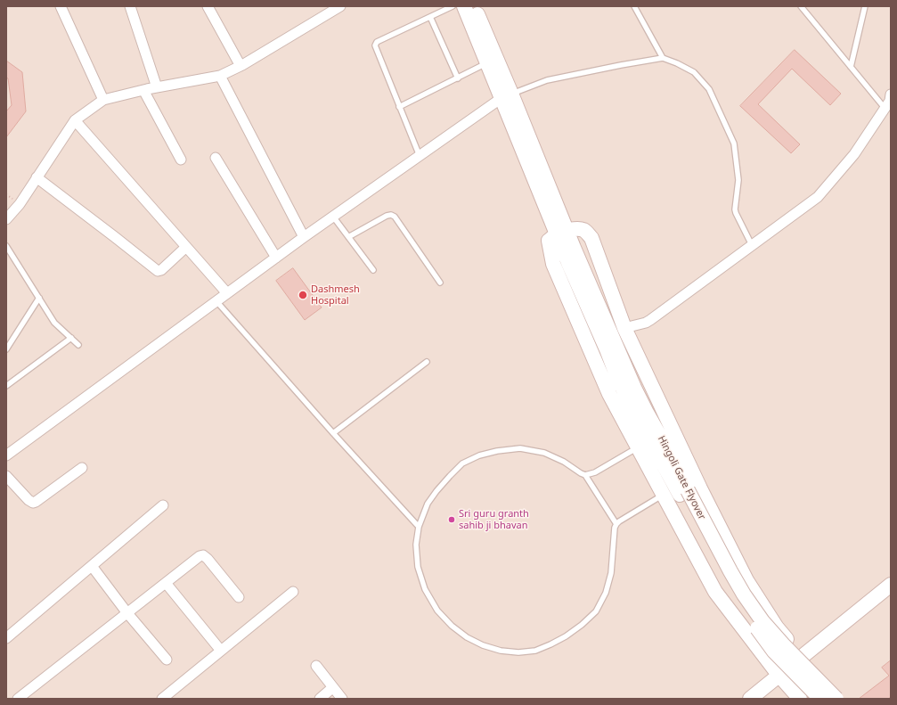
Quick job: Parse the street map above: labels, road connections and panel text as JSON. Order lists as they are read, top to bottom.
{
  "streets": {
    "main road": ["Hingoli Gate Flyover"]
  },
  "places": ["Dashmesh Hospital", "Sri guru granth sahib ji bhavan"]
}
